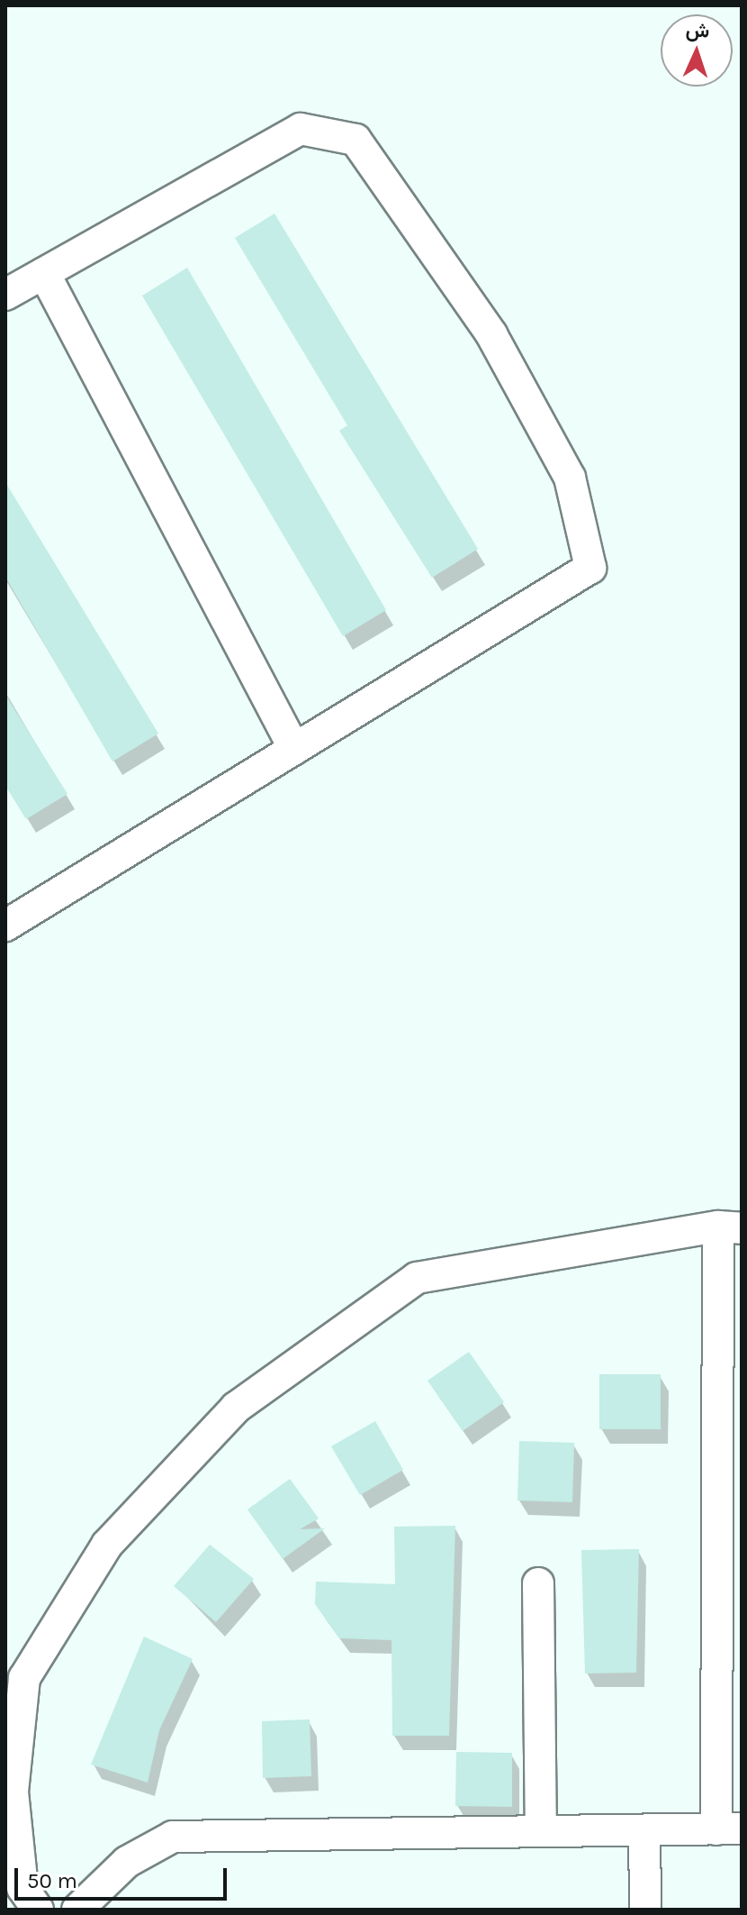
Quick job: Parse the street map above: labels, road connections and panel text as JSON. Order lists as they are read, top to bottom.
{
  "scale_bar": "50 m",
  "north": "top"
}
